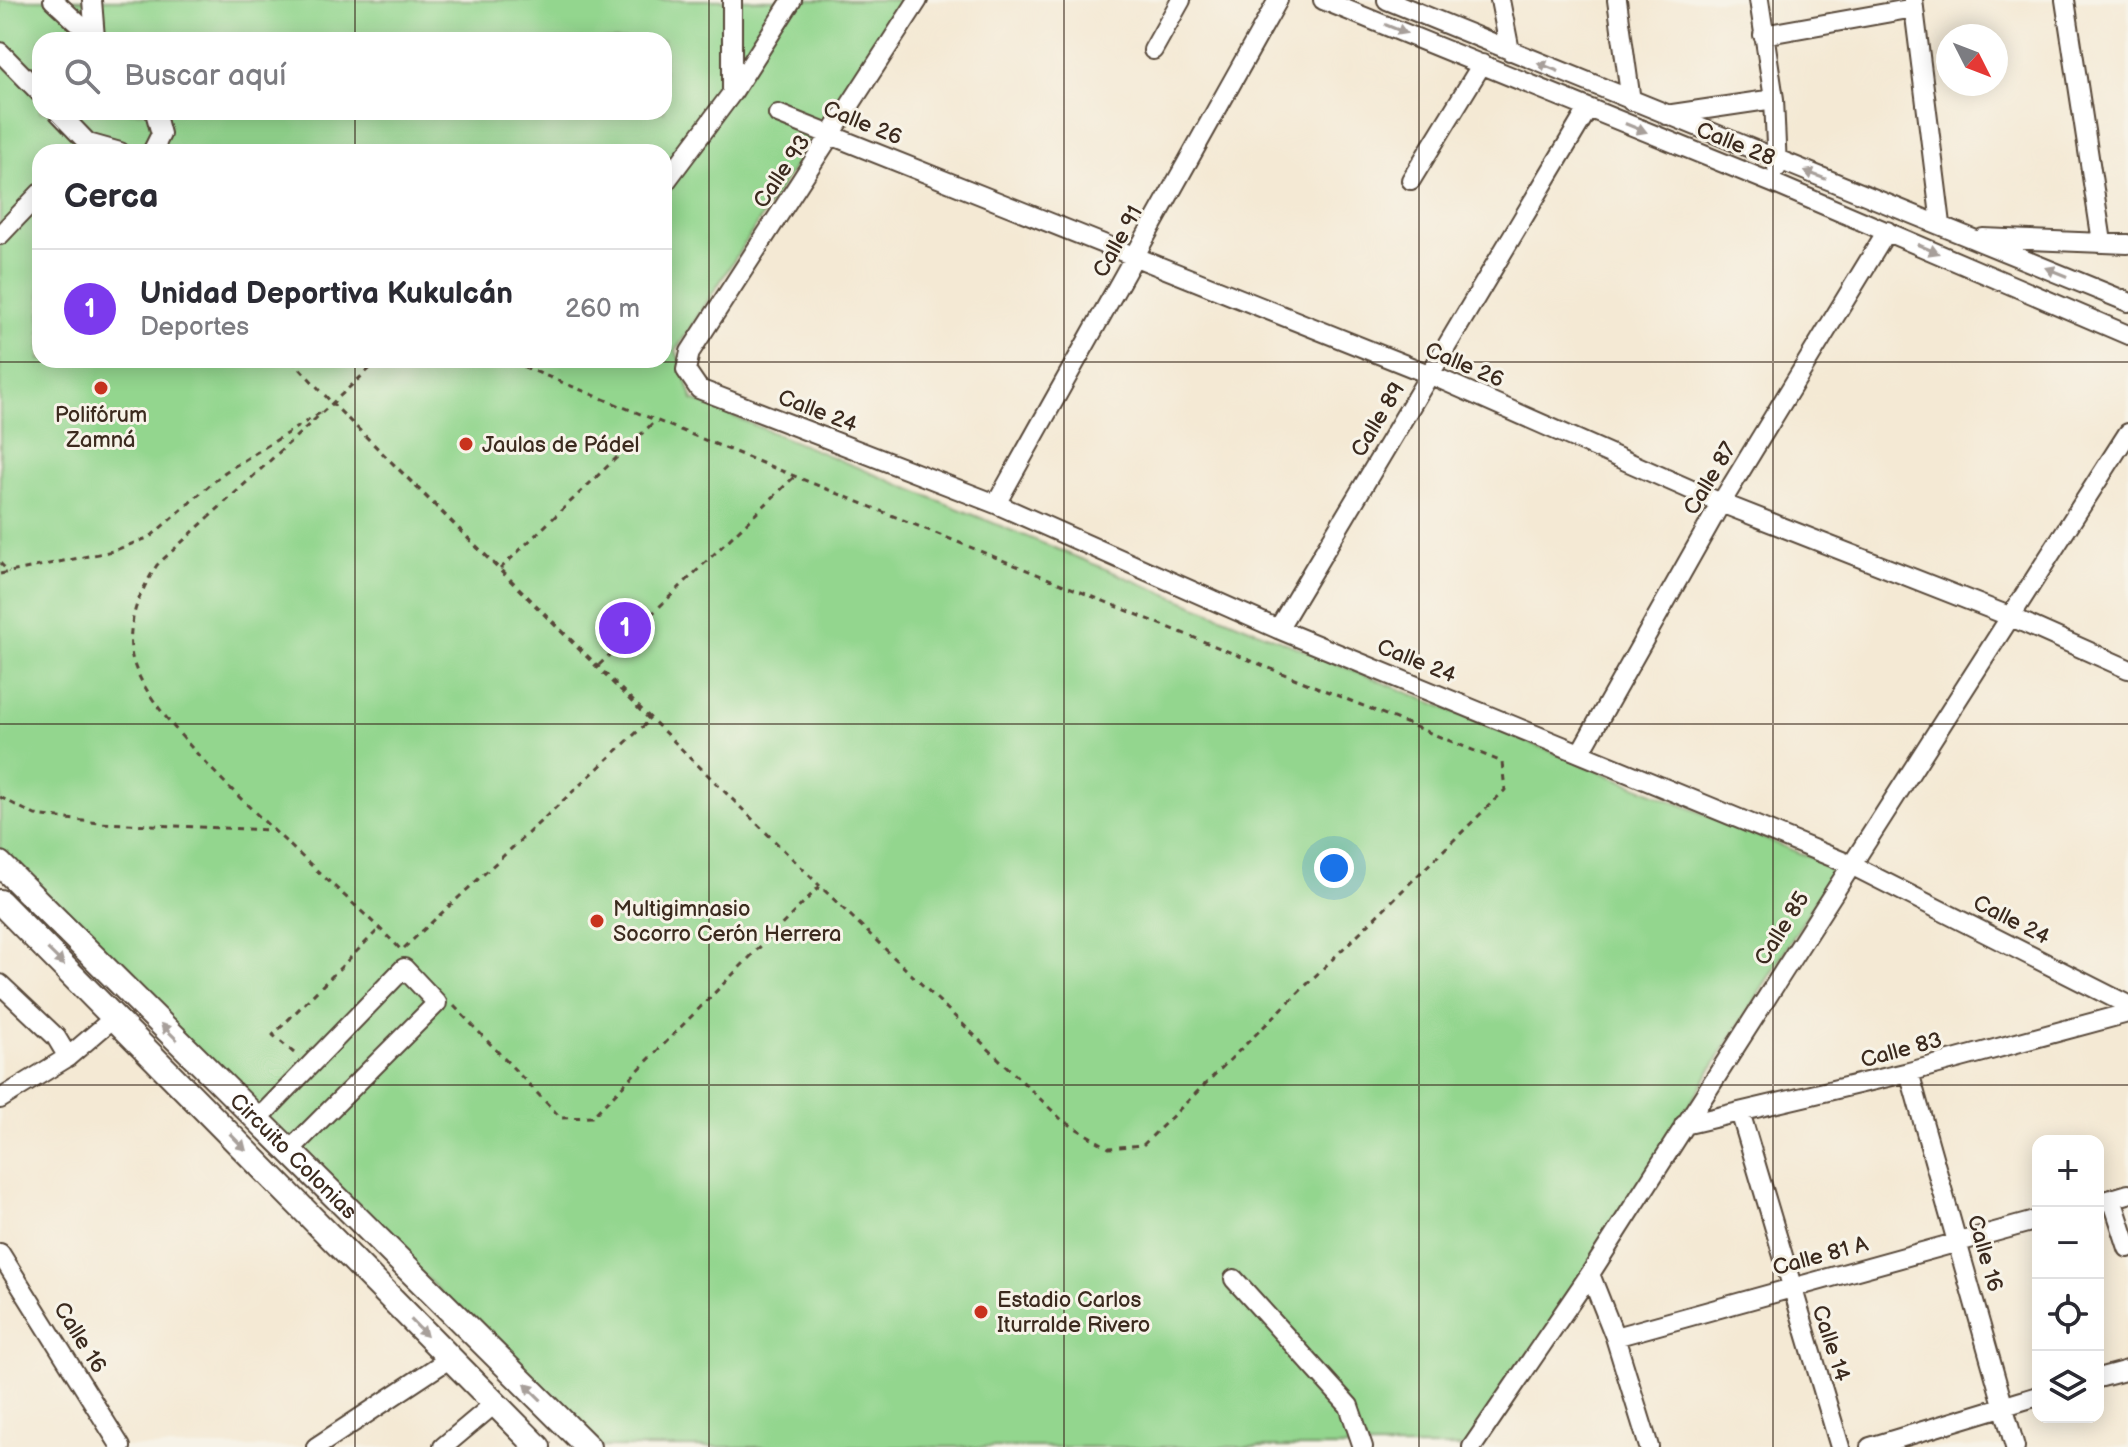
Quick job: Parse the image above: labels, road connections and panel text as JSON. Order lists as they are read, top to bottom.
{
  "streets": {
    "main road": ["Circuito Colonias"],
    "street": [
      "Calle 26",
      "Calle 28",
      "Calle 93",
      "Calle 91",
      "Calle 24",
      "Calle 89",
      "Calle 87",
      "Calle 85",
      "Calle 83",
      "Calle 16",
      "Calle 81 A",
      "Calle 14"
    ]
  },
  "crossings": [
    ["Calle 26", "Calle 93"],
    ["Calle 26", "Calle 91"],
    ["Calle 26", "Calle 89"],
    ["Calle 26", "Calle 87"],
    ["Calle 26", "Calle 85"],
    ["Calle 28", "Calle 89"],
    ["Calle 28", "Calle 87"],
    ["Calle 93", "Calle 24"],
    ["Calle 91", "Calle 24"],
    ["Calle 24", "Calle 89"],
    ["Calle 24", "Calle 87"],
    ["Calle 24", "Calle 85"],
    ["Calle 85", "Calle 83"],
    ["Calle 83", "Calle 16"],
    ["Calle 83", "Calle 14"],
    ["Calle 16", "Calle 81 A"],
    ["Calle 81 A", "Calle 14"]
  ],
  "places": [
    "Polifórum Zamná",
    "Jaulas de Pádel",
    "Multigimnasio Socorro Cerón Herrera",
    "Estadio Carlos Iturralde Rivero"
  ],
  "north": "bottom right",
  "page": {
    "search": "Buscar aquí",
    "heading": "Cerca",
    "list": [
      {
        "mark": "1",
        "name": "Unidad Deportiva Kukulcán",
        "note": "Deportes",
        "value": "260 m"
      }
    ],
    "pins": "1",
    "map_buttons": ["+", "−"]
  }
}
